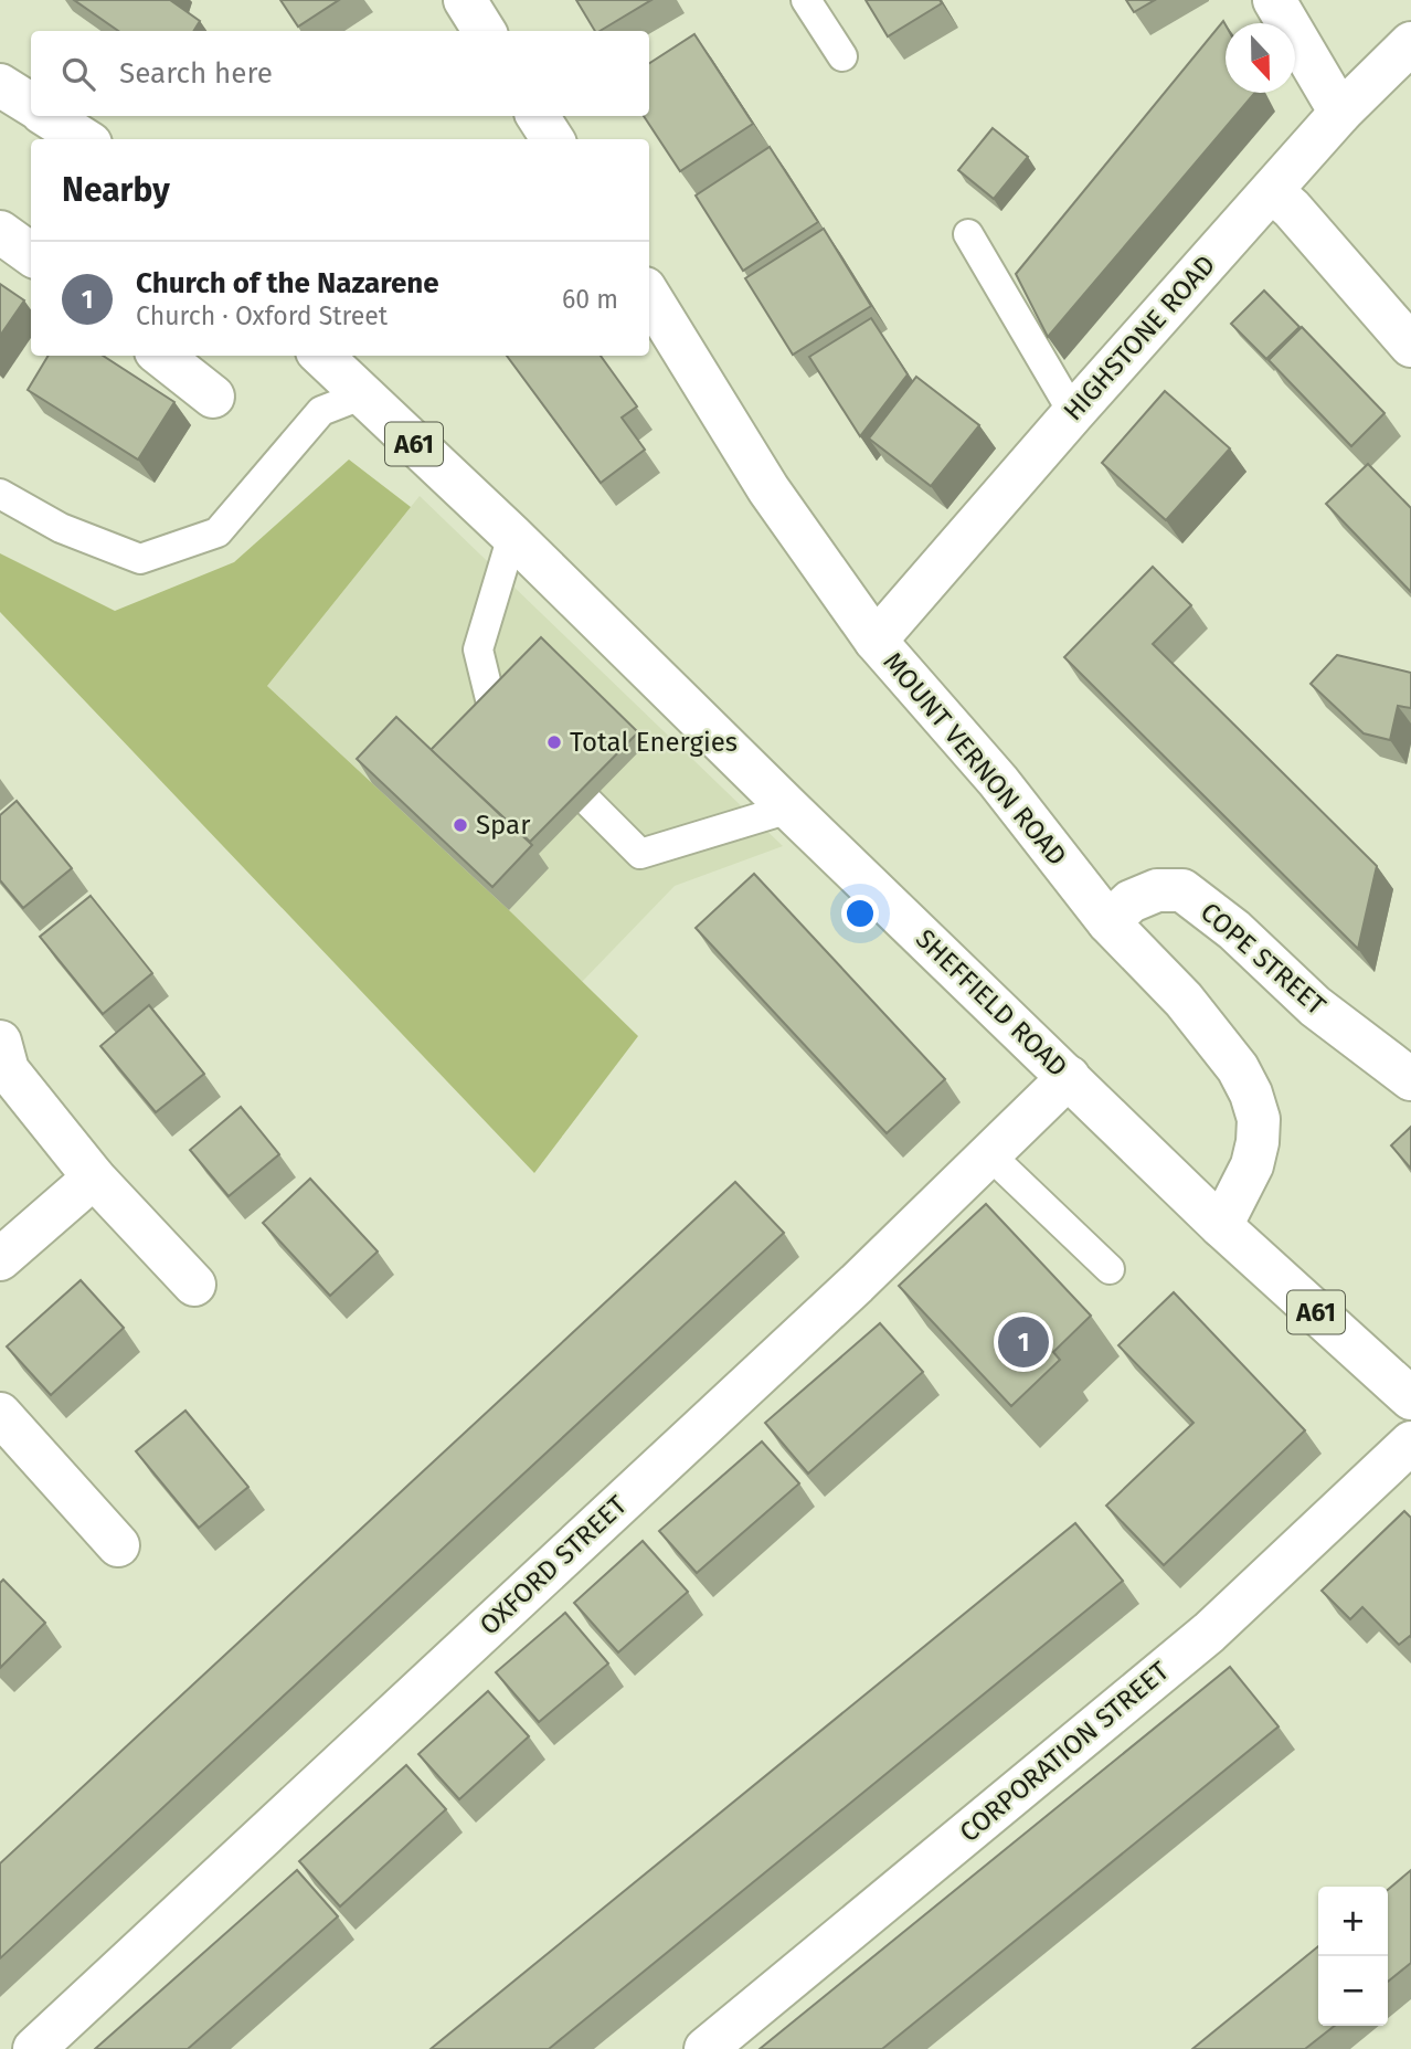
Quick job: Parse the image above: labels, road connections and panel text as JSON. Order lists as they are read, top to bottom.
{
  "streets": {
    "main road": [
      "HIGHSTONE ROAD",
      "A61",
      "MOUNT VERNON ROAD",
      "COPE STREET",
      "SHEFFIELD ROAD",
      "OXFORD STREET",
      "CORPORATION STREET"
    ]
  },
  "crossings": [
    ["HIGHSTONE ROAD", "MOUNT VERNON ROAD"],
    ["A61", "SHEFFIELD ROAD"],
    ["MOUNT VERNON ROAD", "COPE STREET"],
    ["MOUNT VERNON ROAD", "SHEFFIELD ROAD"],
    ["SHEFFIELD ROAD", "OXFORD STREET"]
  ],
  "places": ["Total Energies", "Spar"],
  "north": "bottom",
  "page": {
    "search": "Search here",
    "heading": "Nearby",
    "list": [
      {
        "mark": "1",
        "name": "Church of the Nazarene",
        "note": "Church · Oxford Street",
        "value": "60 m"
      }
    ],
    "pins": "1",
    "map_buttons": ["+", "−"]
  }
}
